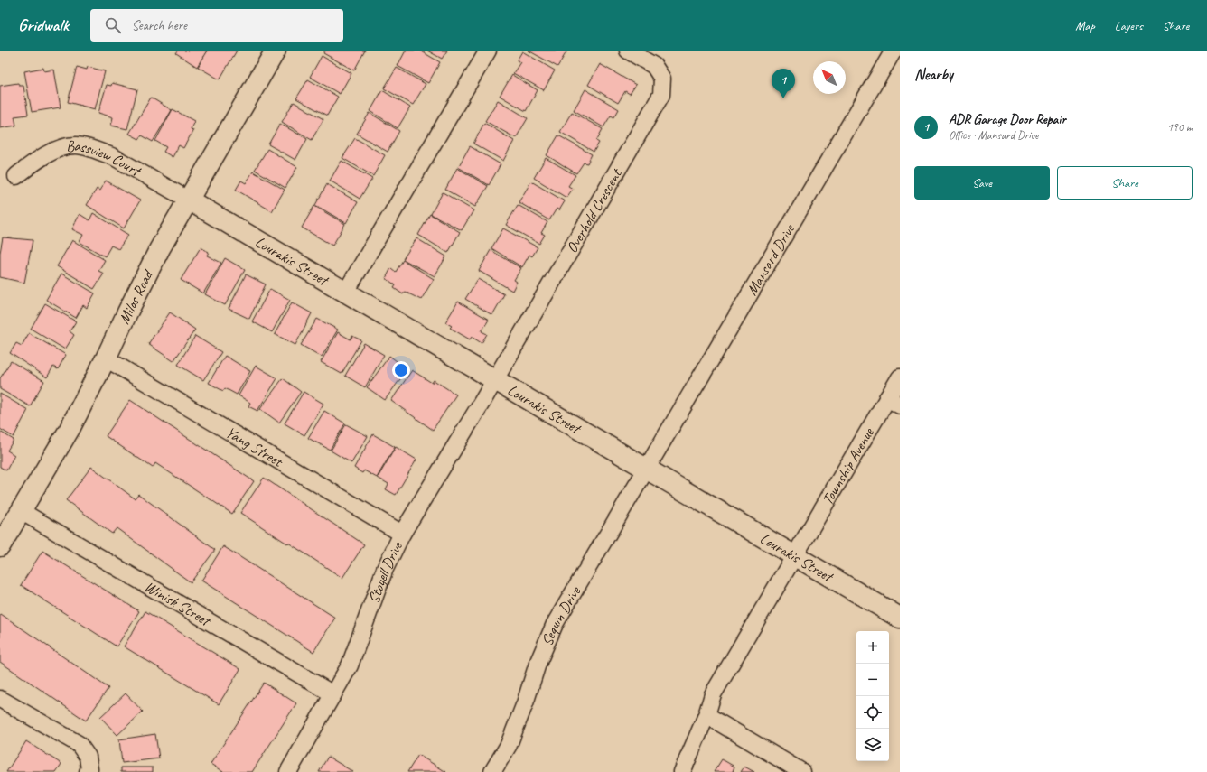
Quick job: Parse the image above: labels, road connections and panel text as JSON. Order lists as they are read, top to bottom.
{
  "streets": {
    "street": [
      "Bassview Court",
      "Overhold Crescent",
      "Mansard Drive",
      "Lourakis Street",
      "Milos Road",
      "Yang Street",
      "Township Avenue",
      "Stoyell Drive",
      "Winisk Street",
      "Sequin Drive"
    ]
  },
  "crossings": [
    ["Bassview Court", "Lourakis Street"],
    ["Bassview Court", "Milos Road"],
    ["Overhold Crescent", "Lourakis Street"],
    ["Overhold Crescent", "Stoyell Drive"],
    ["Mansard Drive", "Lourakis Street"],
    ["Mansard Drive", "Sequin Drive"],
    ["Lourakis Street", "Milos Road"],
    ["Lourakis Street", "Township Avenue"],
    ["Lourakis Street", "Stoyell Drive"],
    ["Lourakis Street", "Sequin Drive"],
    ["Milos Road", "Yang Street"],
    ["Milos Road", "Winisk Street"],
    ["Yang Street", "Stoyell Drive"],
    ["Stoyell Drive", "Winisk Street"]
  ],
  "north": "top left",
  "page": {
    "header": "Gridwalk",
    "search": "Search here",
    "nav": ["Map", "Layers", "Share"],
    "heading": "Nearby",
    "pins": "1",
    "list": [
      {
        "mark": "1",
        "name": "ADR Garage Door Repair",
        "note": "Office · Mansard Drive",
        "value": "190 m"
      }
    ],
    "buttons": ["Save", "Share"],
    "map_buttons": ["+", "−"]
  }
}
